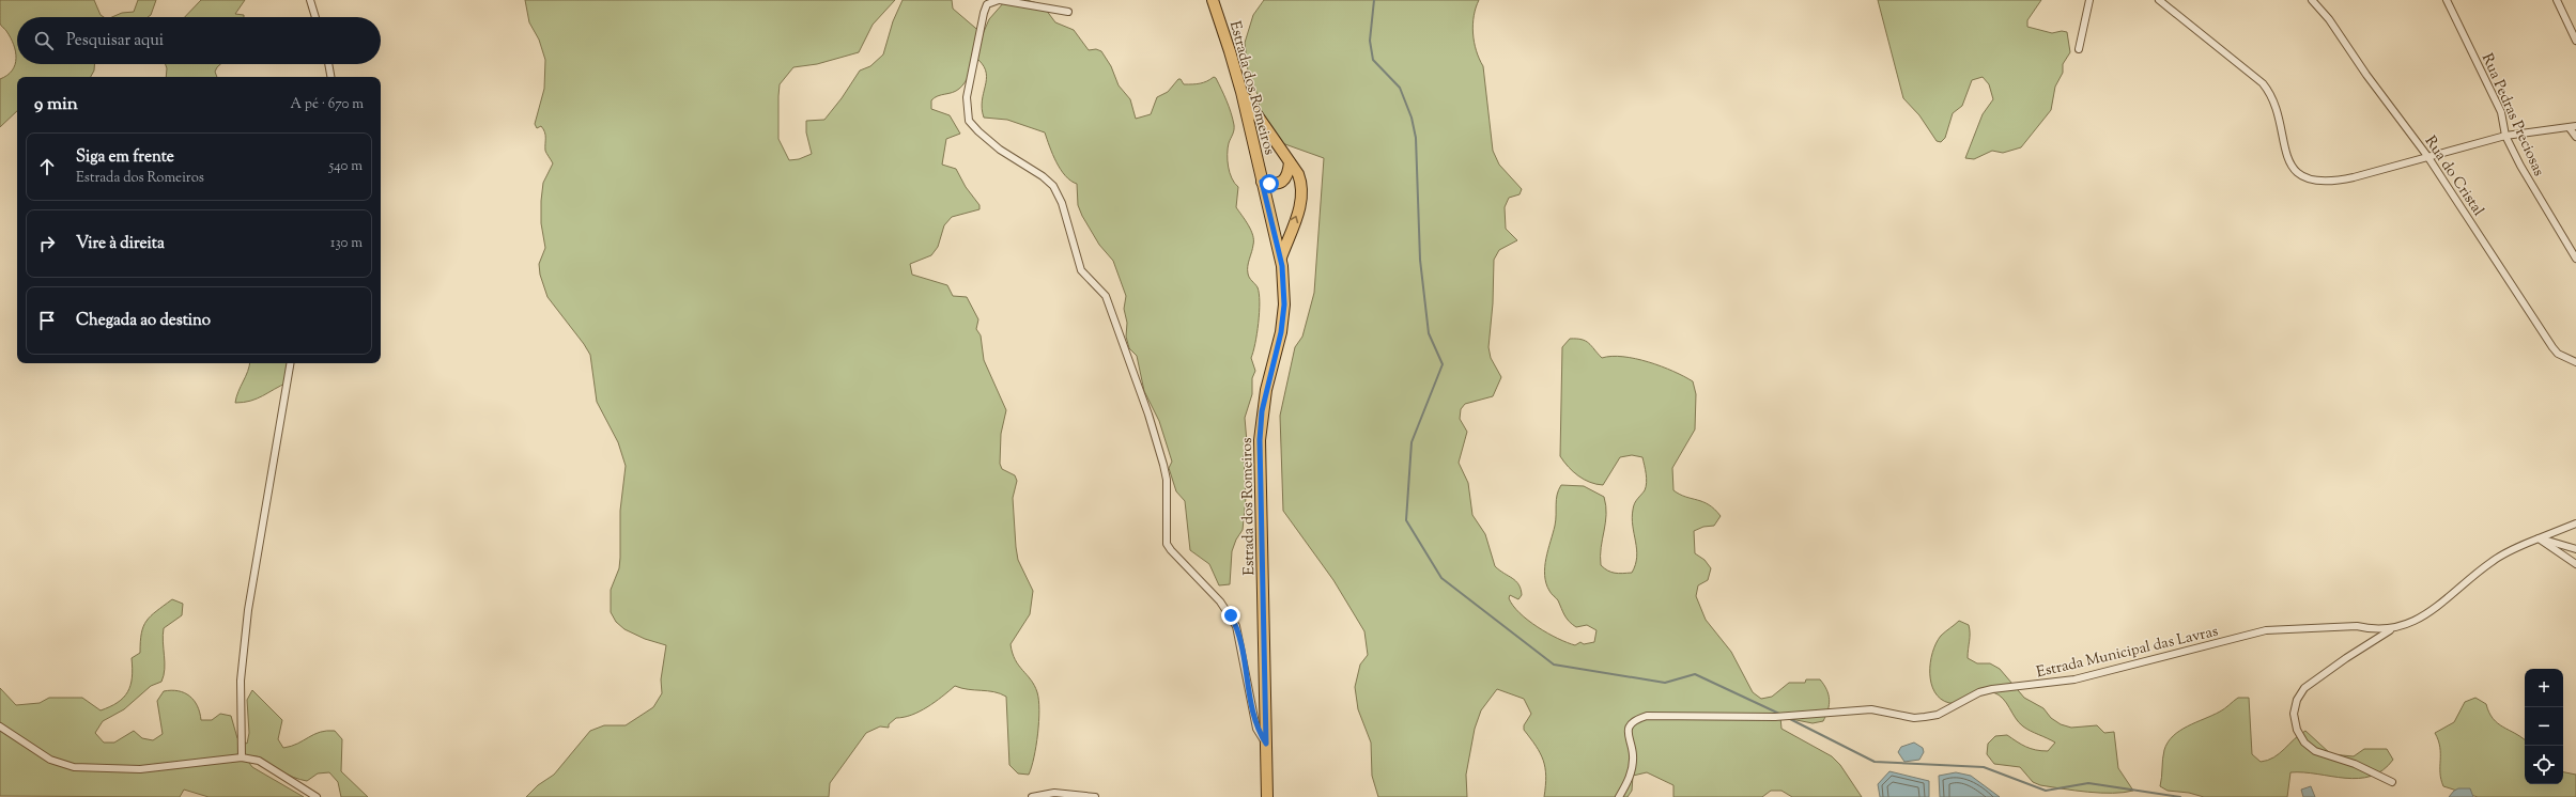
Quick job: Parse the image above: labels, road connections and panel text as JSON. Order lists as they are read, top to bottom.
{
  "streets": {
    "main road": ["Estrada dos Romeiros"],
    "street": ["Rua Pedras Preciosas", "Rua do Cristal", "Estrada Municipal das Lavras"]
  },
  "page": {
    "search": "Pesquisar aqui",
    "heading": ["9 min", "A pé · 670 m"],
    "list": [
      ["Siga em frente", "Estrada dos Romeiros", "540 m"],
      ["Vire à direita", "130 m"],
      "Chegada ao destino"
    ],
    "map_buttons": ["+", "−"]
  }
}
